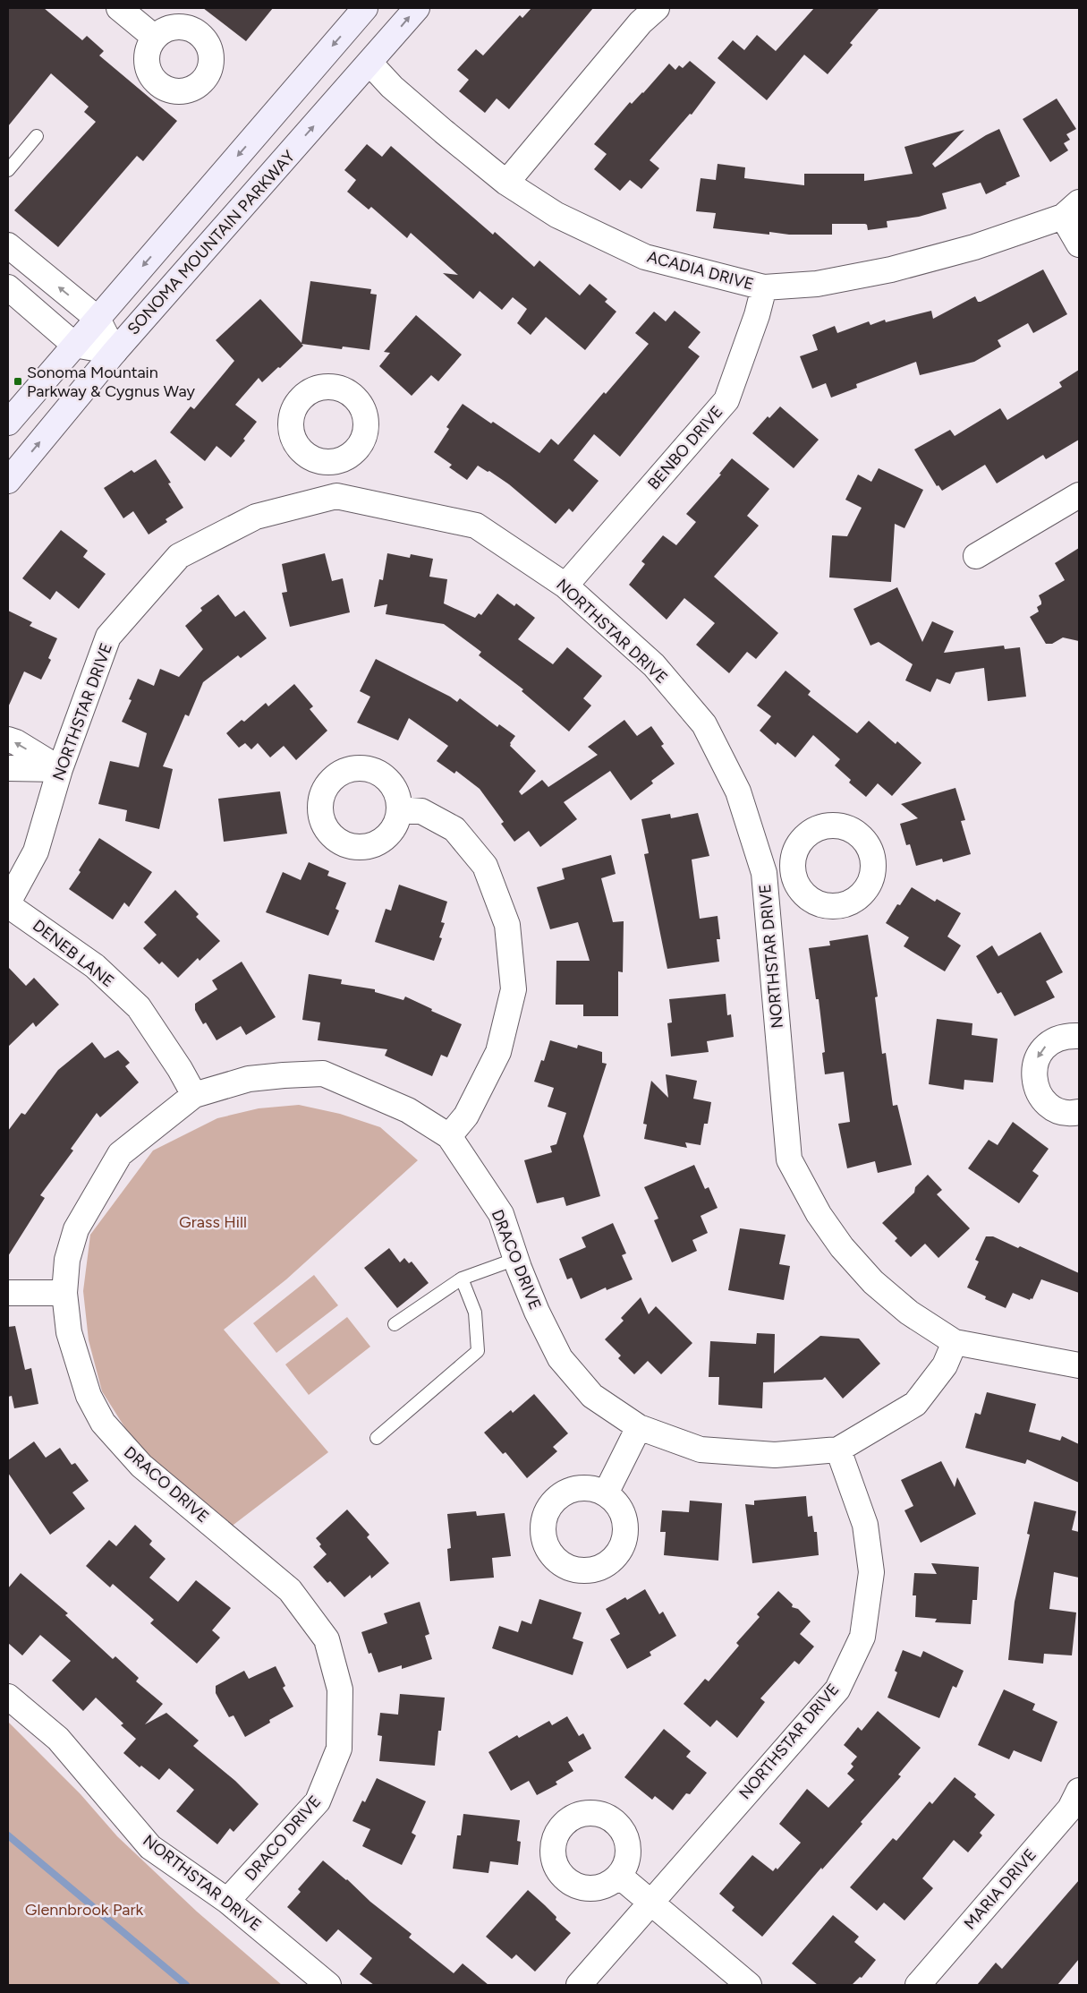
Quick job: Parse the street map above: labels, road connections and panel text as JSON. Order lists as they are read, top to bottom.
{
  "streets": {
    "main road": ["SONOMA MOUNTAIN PARKWAY"],
    "street": [
      "ACADIA DRIVE",
      "BENBO DRIVE",
      "NORTHSTAR DRIVE",
      "DENEB LANE",
      "DRACO DRIVE",
      "MARIA DRIVE"
    ]
  },
  "crossings": [
    ["SONOMA MOUNTAIN PARKWAY", "ACADIA DRIVE"],
    ["ACADIA DRIVE", "BENBO DRIVE"],
    ["BENBO DRIVE", "NORTHSTAR DRIVE"],
    ["NORTHSTAR DRIVE", "DENEB LANE"],
    ["NORTHSTAR DRIVE", "DRACO DRIVE"],
    ["DENEB LANE", "DRACO DRIVE"]
  ],
  "parks": ["Grass Hill", "Glennbrook Park"],
  "places": {
    "transit": ["Sonoma Mountain Parkway & Cygnus Way"]
  }
}
